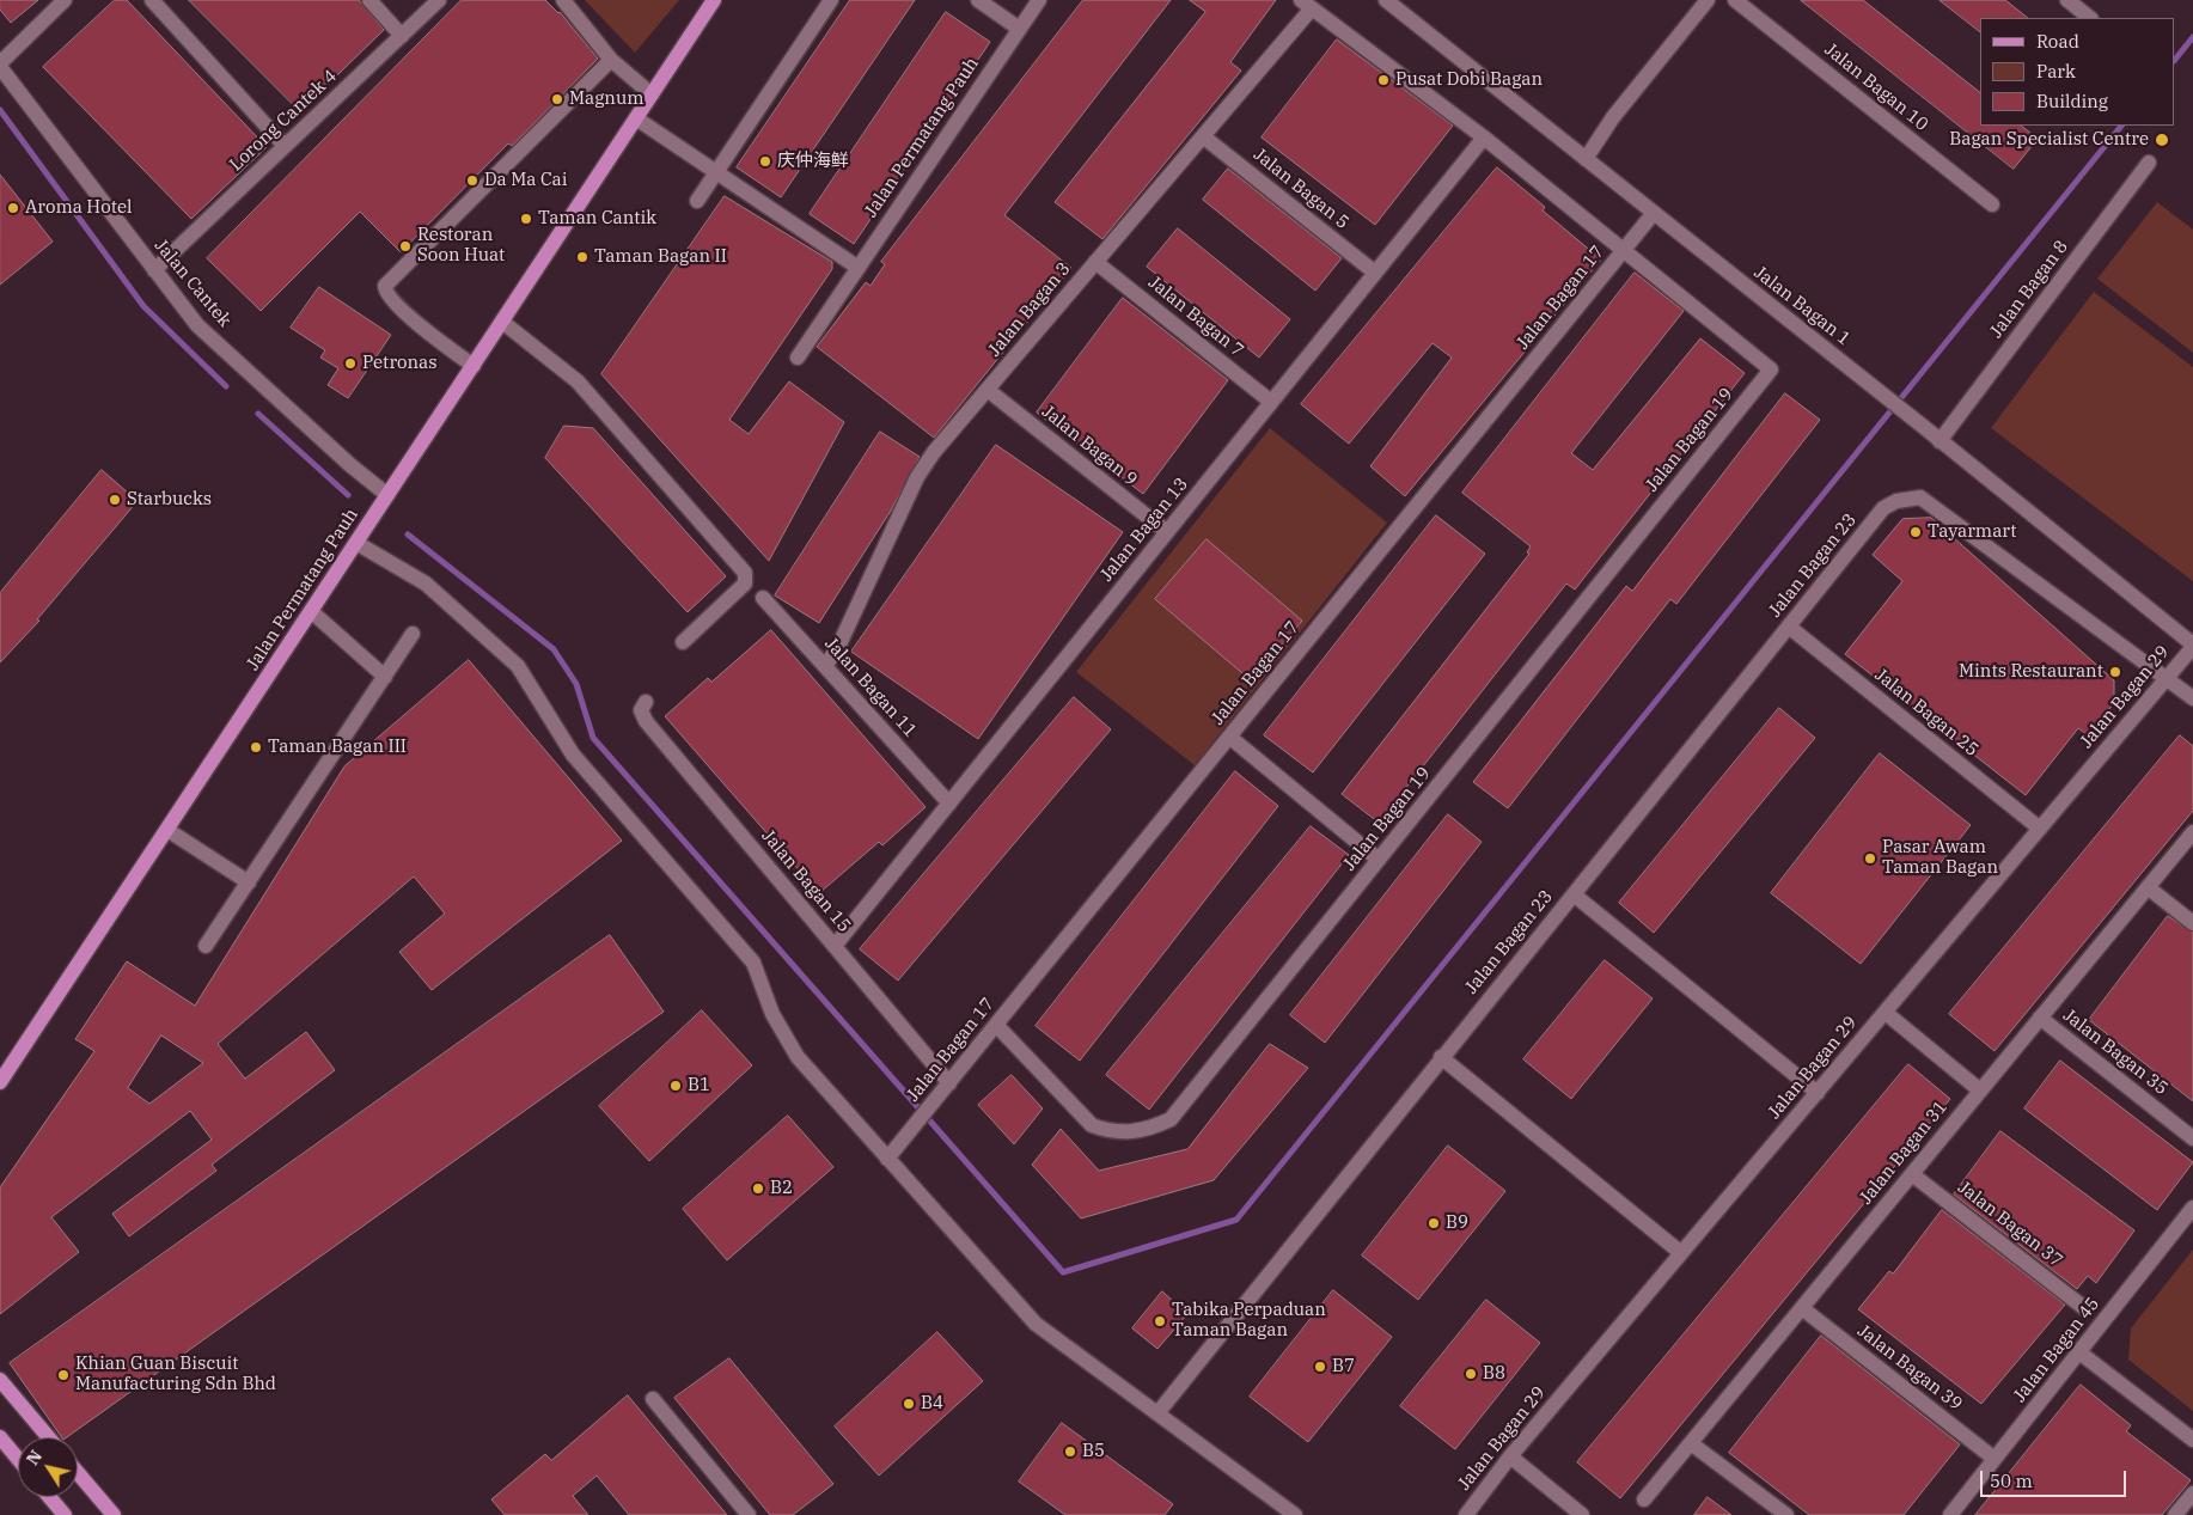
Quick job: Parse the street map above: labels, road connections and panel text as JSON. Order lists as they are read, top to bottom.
{
  "streets": {
    "main road": ["Jalan Permatang Pauh"],
    "street": [
      "Jalan Bagan 10",
      "Lorong Cantek 4",
      "Jalan Bagan 5",
      "Jalan Cantek",
      "Jalan Bagan 8",
      "Jalan Bagan 17",
      "Jalan Bagan 1",
      "Jalan Bagan 3",
      "Jalan Bagan 7",
      "Jalan Bagan 19",
      "Jalan Bagan 9",
      "Jalan Bagan 13",
      "Jalan Bagan 23",
      "Jalan Bagan 11",
      "Jalan Bagan 29",
      "Jalan Bagan 25",
      "Jalan Bagan 15",
      "Jalan Bagan 35",
      "Jalan Bagan 31",
      "Jalan Bagan 37",
      "Jalan Bagan 45",
      "Jalan Bagan 39"
    ]
  },
  "crossings": [
    ["Lorong Cantek 4", "Jalan Cantek"],
    ["Jalan Permatang Pauh", "Jalan Cantek"],
    ["Jalan Bagan 5", "Jalan Bagan 3"],
    ["Jalan Bagan 5", "Jalan Bagan 13"],
    ["Jalan Bagan 8", "Jalan Bagan 1"],
    ["Jalan Bagan 17", "Jalan Bagan 1"],
    ["Jalan Bagan 17", "Jalan Bagan 19"],
    ["Jalan Bagan 17", "Jalan Bagan 15"],
    ["Jalan Bagan 1", "Jalan Bagan 29"],
    ["Jalan Bagan 3", "Jalan Bagan 7"],
    ["Jalan Bagan 3", "Jalan Bagan 9"],
    ["Jalan Bagan 3", "Jalan Bagan 11"],
    ["Jalan Bagan 7", "Jalan Bagan 13"],
    ["Jalan Bagan 9", "Jalan Bagan 13"],
    ["Jalan Bagan 13", "Jalan Bagan 11"],
    ["Jalan Bagan 13", "Jalan Bagan 15"],
    ["Jalan Bagan 23", "Jalan Bagan 29"],
    ["Jalan Bagan 23", "Jalan Bagan 25"],
    ["Jalan Bagan 29", "Jalan Bagan 25"],
    ["Jalan Bagan 35", "Jalan Bagan 31"],
    ["Jalan Bagan 31", "Jalan Bagan 37"],
    ["Jalan Bagan 31", "Jalan Bagan 39"],
    ["Jalan Bagan 45", "Jalan Bagan 39"]
  ],
  "places": [
    "Pusat Dobi Bagan",
    "Magnum",
    "Bagan Specialist Centre",
    "庆仲海鲜",
    "Da Ma Cai",
    "Aroma Hotel",
    "Taman Cantik",
    "Restoran Soon Huat",
    "Taman Bagan II",
    "Petronas",
    "Starbucks",
    "Tayarmart",
    "Mints Restaurant",
    "Taman Bagan III",
    "Pasar Awam Taman Bagan",
    "B1",
    "B2",
    "B9",
    "Tabika Perpaduan Taman Bagan",
    "B7",
    "B8",
    "Khian Guan Biscuit Manufacturing Sdn Bhd",
    "B4",
    "B5"
  ],
  "legend": ["Road", "Park", "Building"],
  "scale_bar": "50 m",
  "north": "top left"
}
